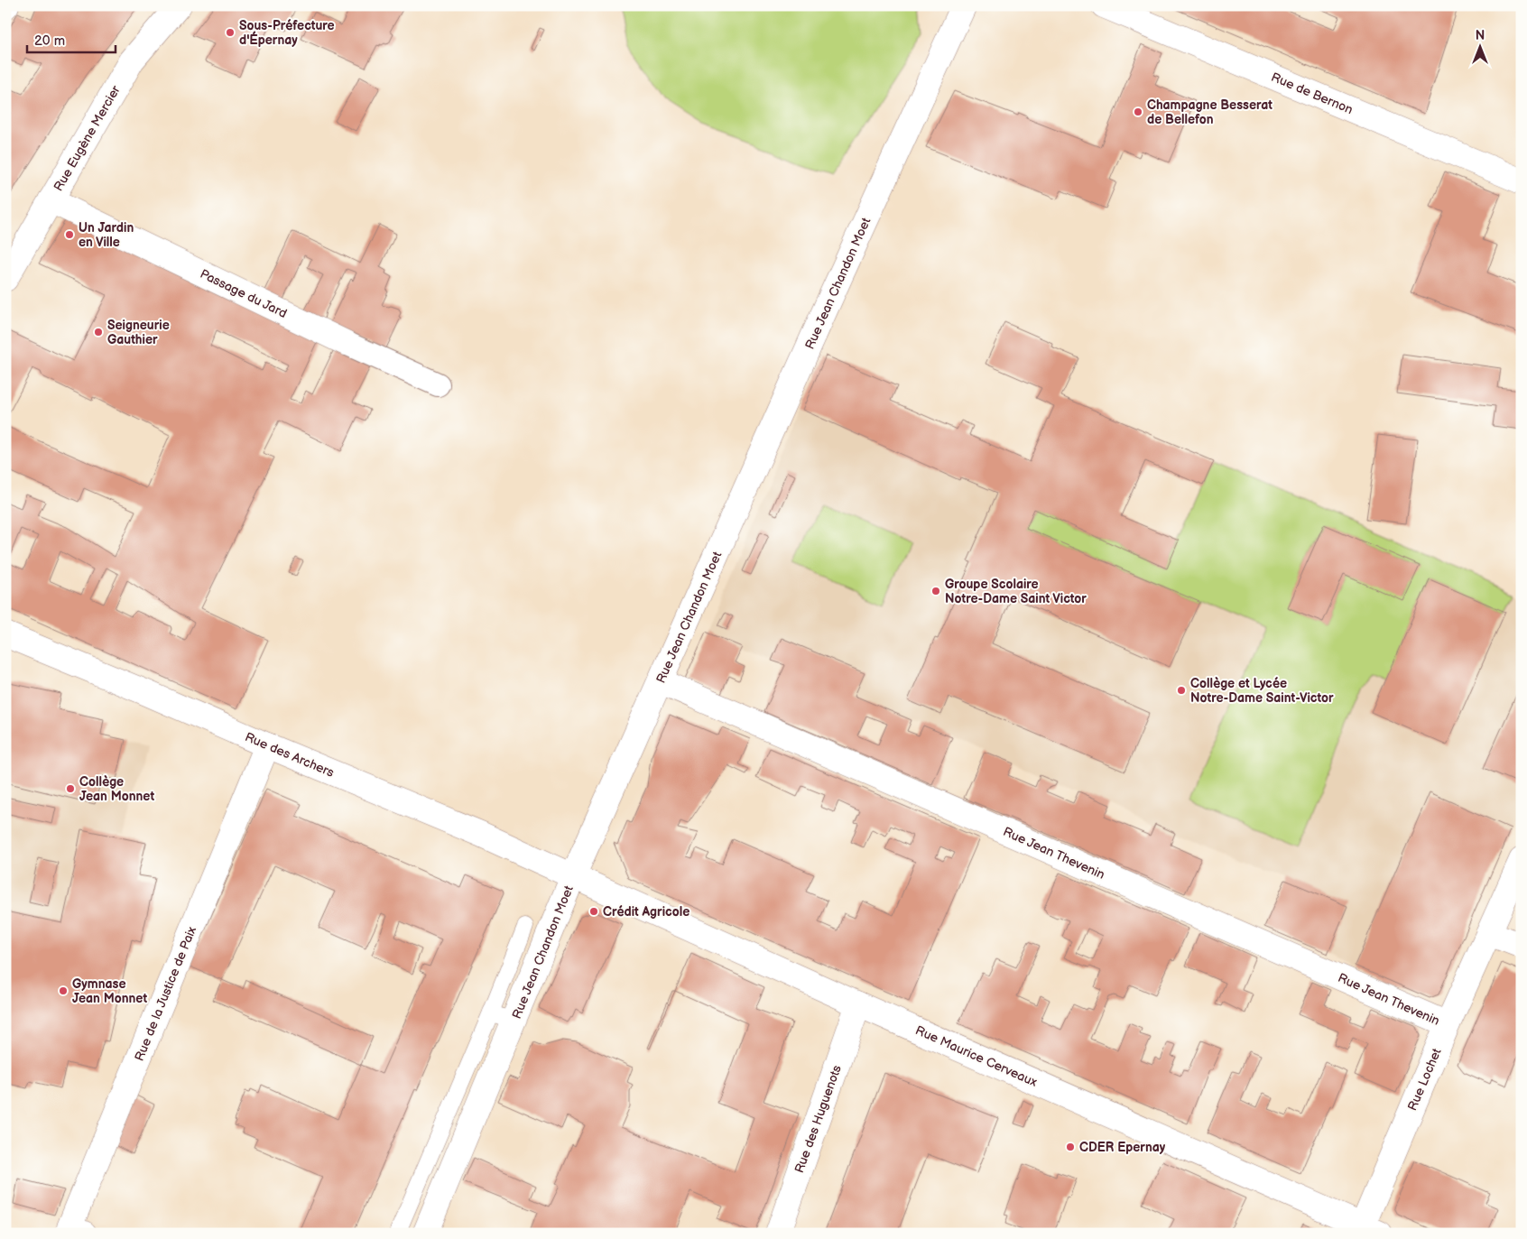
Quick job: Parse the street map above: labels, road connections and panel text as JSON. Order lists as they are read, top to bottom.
{
  "streets": {
    "street": [
      "Rue de Bernon",
      "Rue Eugène Mercier",
      "Rue Jean Chandon Moet",
      "Passage du Jard",
      "Rue des Archers",
      "Rue Jean Thevenin",
      "Rue de la Justice de Paix",
      "Rue Maurice Cerveaux",
      "Rue Lochet",
      "Rue des Huguenots"
    ]
  },
  "crossings": [
    ["Rue Eugène Mercier", "Passage du Jard"],
    ["Rue Jean Chandon Moet", "Rue des Archers"],
    ["Rue Jean Chandon Moet", "Rue Jean Thevenin"],
    ["Rue Jean Chandon Moet", "Rue Maurice Cerveaux"],
    ["Rue des Archers", "Rue de la Justice de Paix"],
    ["Rue des Archers", "Rue Maurice Cerveaux"],
    ["Rue Jean Thevenin", "Rue Lochet"],
    ["Rue Maurice Cerveaux", "Rue Lochet"],
    ["Rue Maurice Cerveaux", "Rue des Huguenots"]
  ],
  "places": [
    "Sous-Préfecture d'Épernay",
    "Champagne Besserat de Bellefon",
    "Un Jardin en Ville",
    "Seigneurie Gauthier",
    "Groupe Scolaire Notre-Dame Saint Victor",
    "Collège et Lycée Notre-Dame Saint-Victor",
    "Collège Jean Monnet",
    "Crédit Agricole",
    "Gymnase Jean Monnet",
    "CDER Epernay"
  ],
  "scale_bar": "20 m",
  "north": "top"
}
